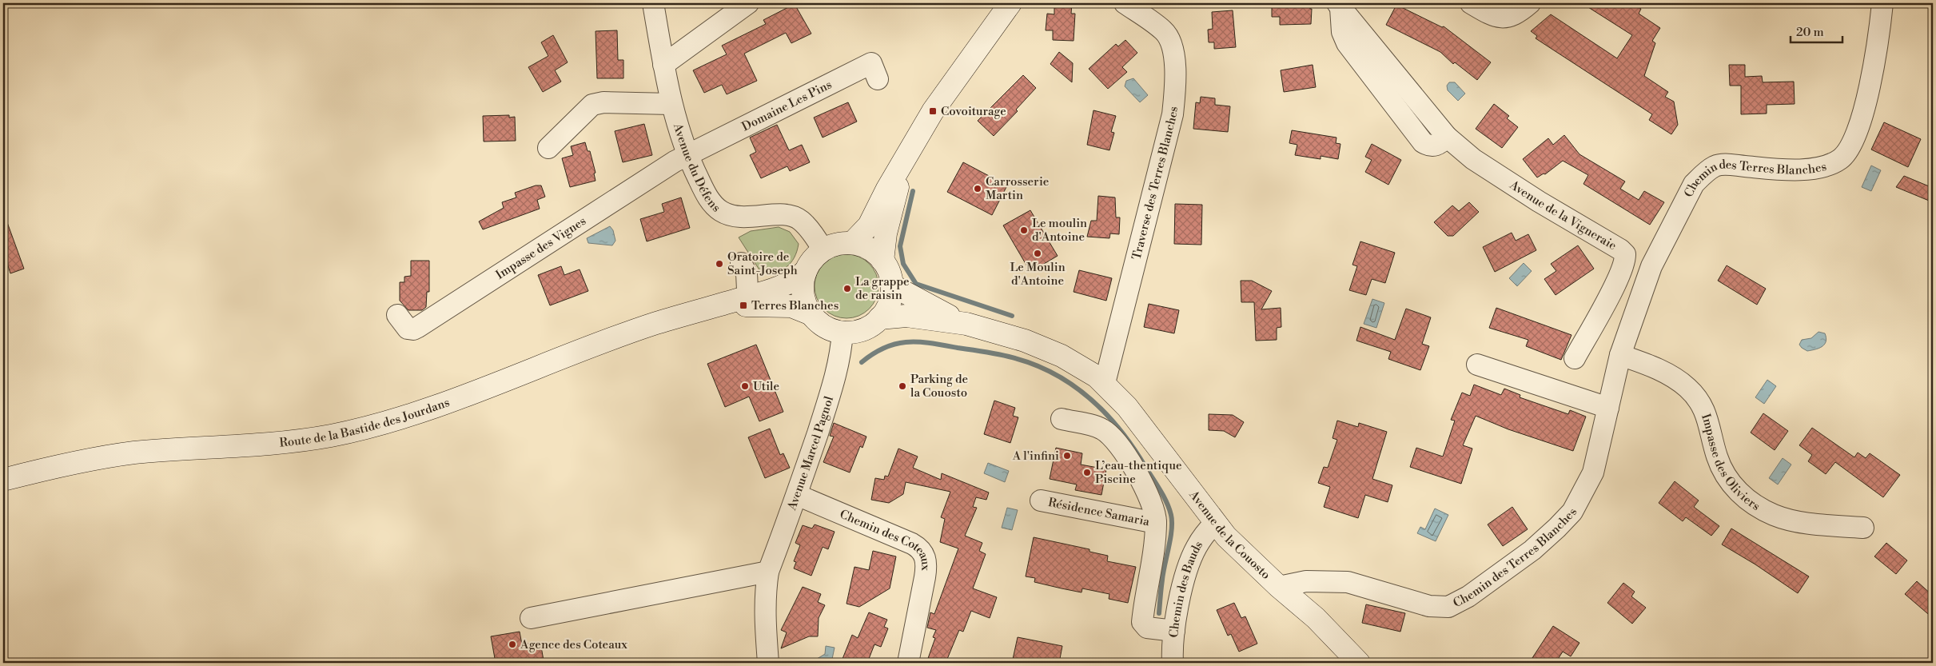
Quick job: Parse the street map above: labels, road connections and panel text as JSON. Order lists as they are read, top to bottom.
{
  "streets": {
    "main road": ["Route de la Bastide des Jourdans", "Avenue de la Couosto"],
    "street": [
      "Domaine Les Pins",
      "Avenue du Défens",
      "Chemin des Terres Blanches",
      "Traverse des Terres Blanches",
      "Avenue de la Vigneraie",
      "Impasse des Vignes",
      "Avenue Marcel Pagnol",
      "Impasse des Oliviers",
      "Résidence Samaria",
      "Chemin des Coteaux",
      "Chemin des Bauds"
    ]
  },
  "crossings": [
    ["Domaine Les Pins", "Avenue du Défens"],
    ["Domaine Les Pins", "Impasse des Vignes"],
    ["Avenue du Défens", "Impasse des Vignes"],
    ["Avenue du Défens", "Route de la Bastide des Jourdans"],
    ["Avenue du Défens", "Avenue Marcel Pagnol"],
    ["Avenue du Défens", "Avenue de la Couosto"],
    ["Chemin des Terres Blanches", "Impasse des Oliviers"],
    ["Chemin des Terres Blanches", "Avenue de la Couosto"],
    ["Traverse des Terres Blanches", "Avenue de la Couosto"],
    ["Route de la Bastide des Jourdans", "Avenue Marcel Pagnol"],
    ["Route de la Bastide des Jourdans", "Avenue de la Couosto"],
    ["Avenue Marcel Pagnol", "Avenue de la Couosto"],
    ["Avenue Marcel Pagnol", "Chemin des Coteaux"],
    ["Résidence Samaria", "Chemin des Bauds"],
    ["Avenue de la Couosto", "Chemin des Bauds"]
  ],
  "places": {
    "transit": ["Covoiturage", "Terres Blanches"],
    "other": [
      "Carrosserie Martin",
      "Le moulin d'Antoine",
      "Le Moulin d'Antoine",
      "Oratoire de Saint-Joseph",
      "La grappe de raisin",
      "Utile",
      "Parking de la Couosto",
      "A l'infini",
      "L’eau-thentique Piscine",
      "Agence des Coteaux"
    ]
  },
  "scale_bar": "20 m"
}
